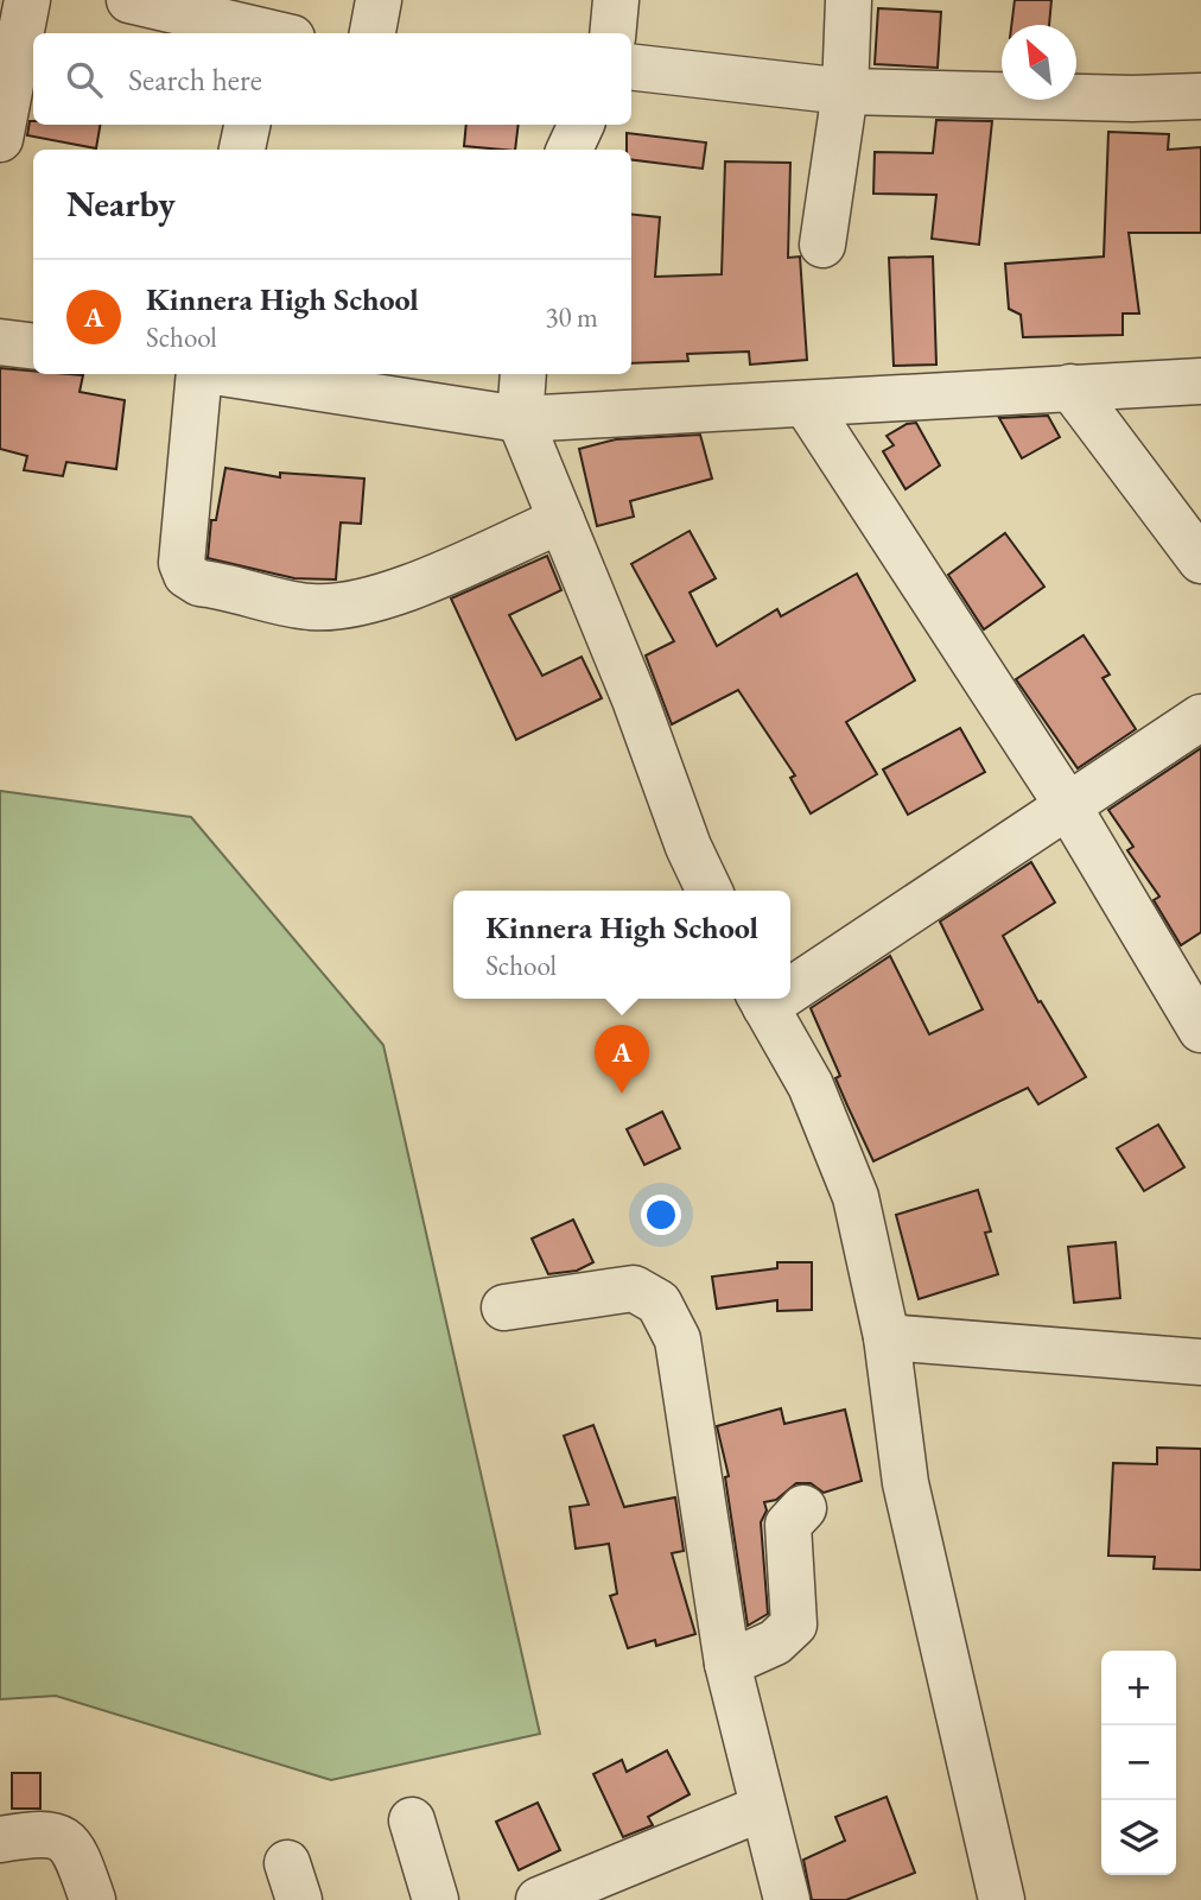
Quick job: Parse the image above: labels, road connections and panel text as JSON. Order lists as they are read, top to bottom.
{
  "north": "top left",
  "page": {
    "search": "Search here",
    "heading": "Nearby",
    "list": [
      {
        "mark": "A",
        "name": "Kinnera High School",
        "note": "School",
        "value": "30 m"
      }
    ],
    "popup": ["Kinnera High School", "School"],
    "pins": "A",
    "map_buttons": ["+", "−"]
  }
}
